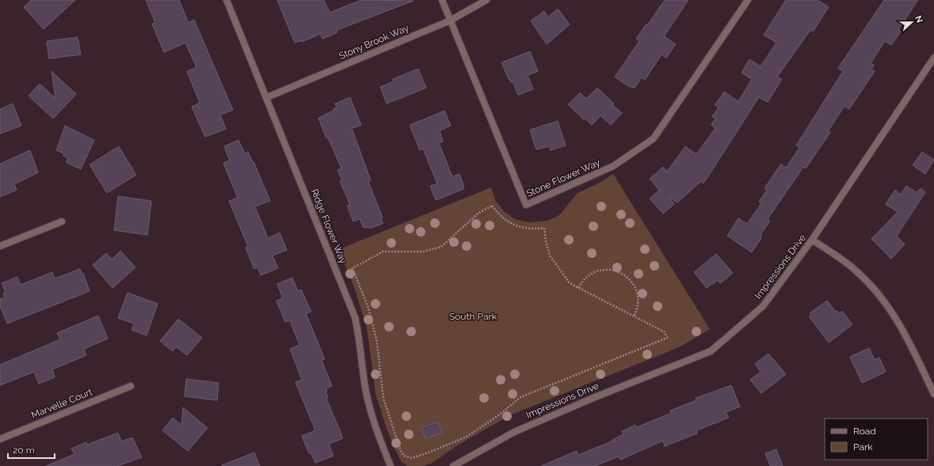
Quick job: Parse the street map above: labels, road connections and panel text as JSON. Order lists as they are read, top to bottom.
{
  "streets": {
    "street": [
      "Stony Brook Way",
      "Stone Flower Way",
      "Ridge Flower Way",
      "Impressions Drive",
      "Marvelle Court"
    ]
  },
  "crossings": [
    ["Stony Brook Way", "Stone Flower Way"],
    ["Stony Brook Way", "Ridge Flower Way"]
  ],
  "parks": ["South Park"],
  "legend": ["Road", "Park"],
  "scale_bar": "20 m",
  "north": "right"
}
